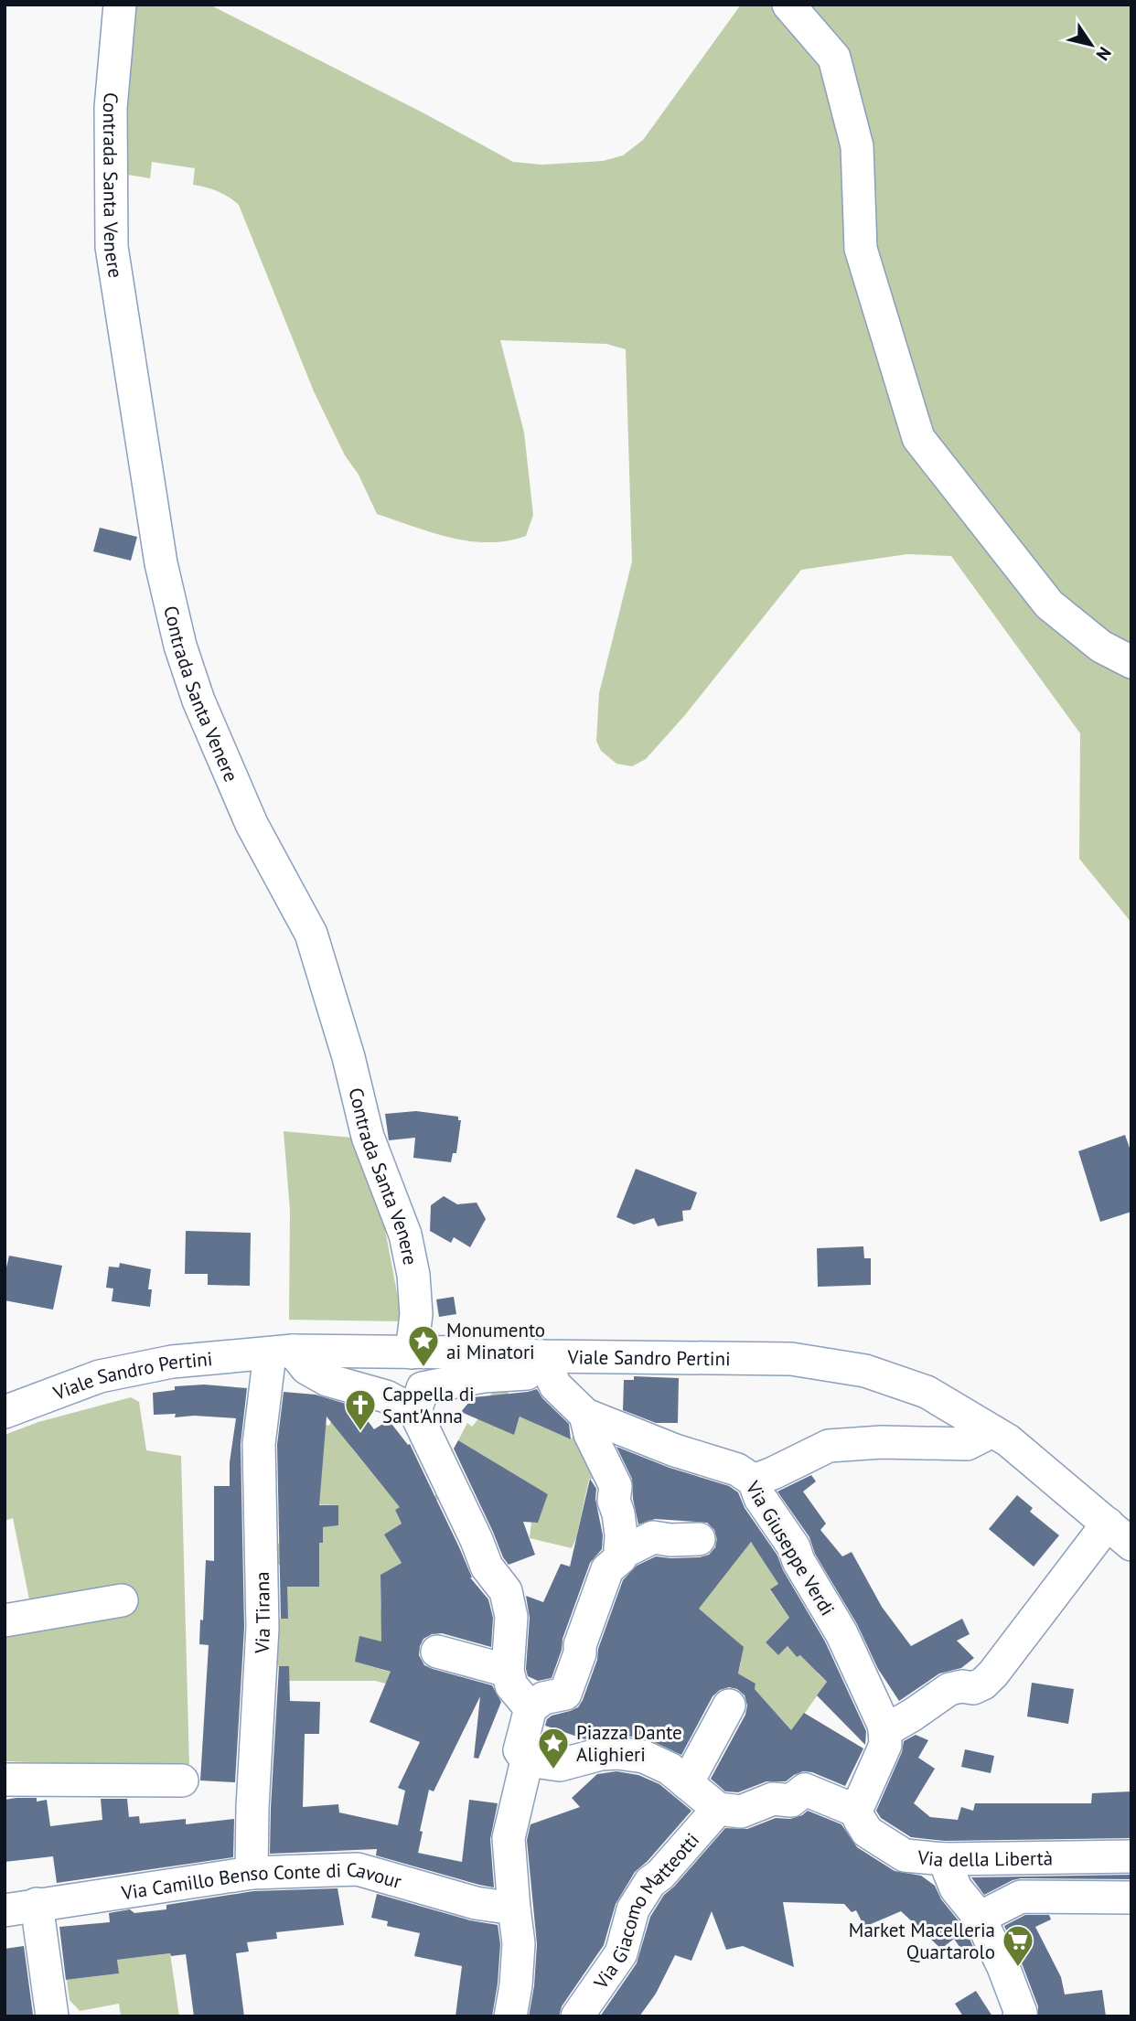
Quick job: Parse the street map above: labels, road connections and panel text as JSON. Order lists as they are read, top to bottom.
{
  "streets": {
    "street": [
      "Contrada Santa Venere",
      "Viale Sandro Pertini",
      "Via Giuseppe Verdi",
      "Via Tirana",
      "Via della Libertà",
      "Via Camillo Benso Conte di Cavour",
      "Via Giacomo Matteotti"
    ]
  },
  "crossings": [
    ["Contrada Santa Venere", "Viale Sandro Pertini"],
    ["Viale Sandro Pertini", "Via Giuseppe Verdi"],
    ["Viale Sandro Pertini", "Via Tirana"],
    ["Via Tirana", "Via Camillo Benso Conte di Cavour"]
  ],
  "places": {
    "place": ["Monumento ai Minatori", "Piazza Dante Alighieri"],
    "church": ["Cappella di Sant'Anna"],
    "supermarket": ["Market Macelleria Quartarolo"]
  },
  "north": "bottom right"
}
